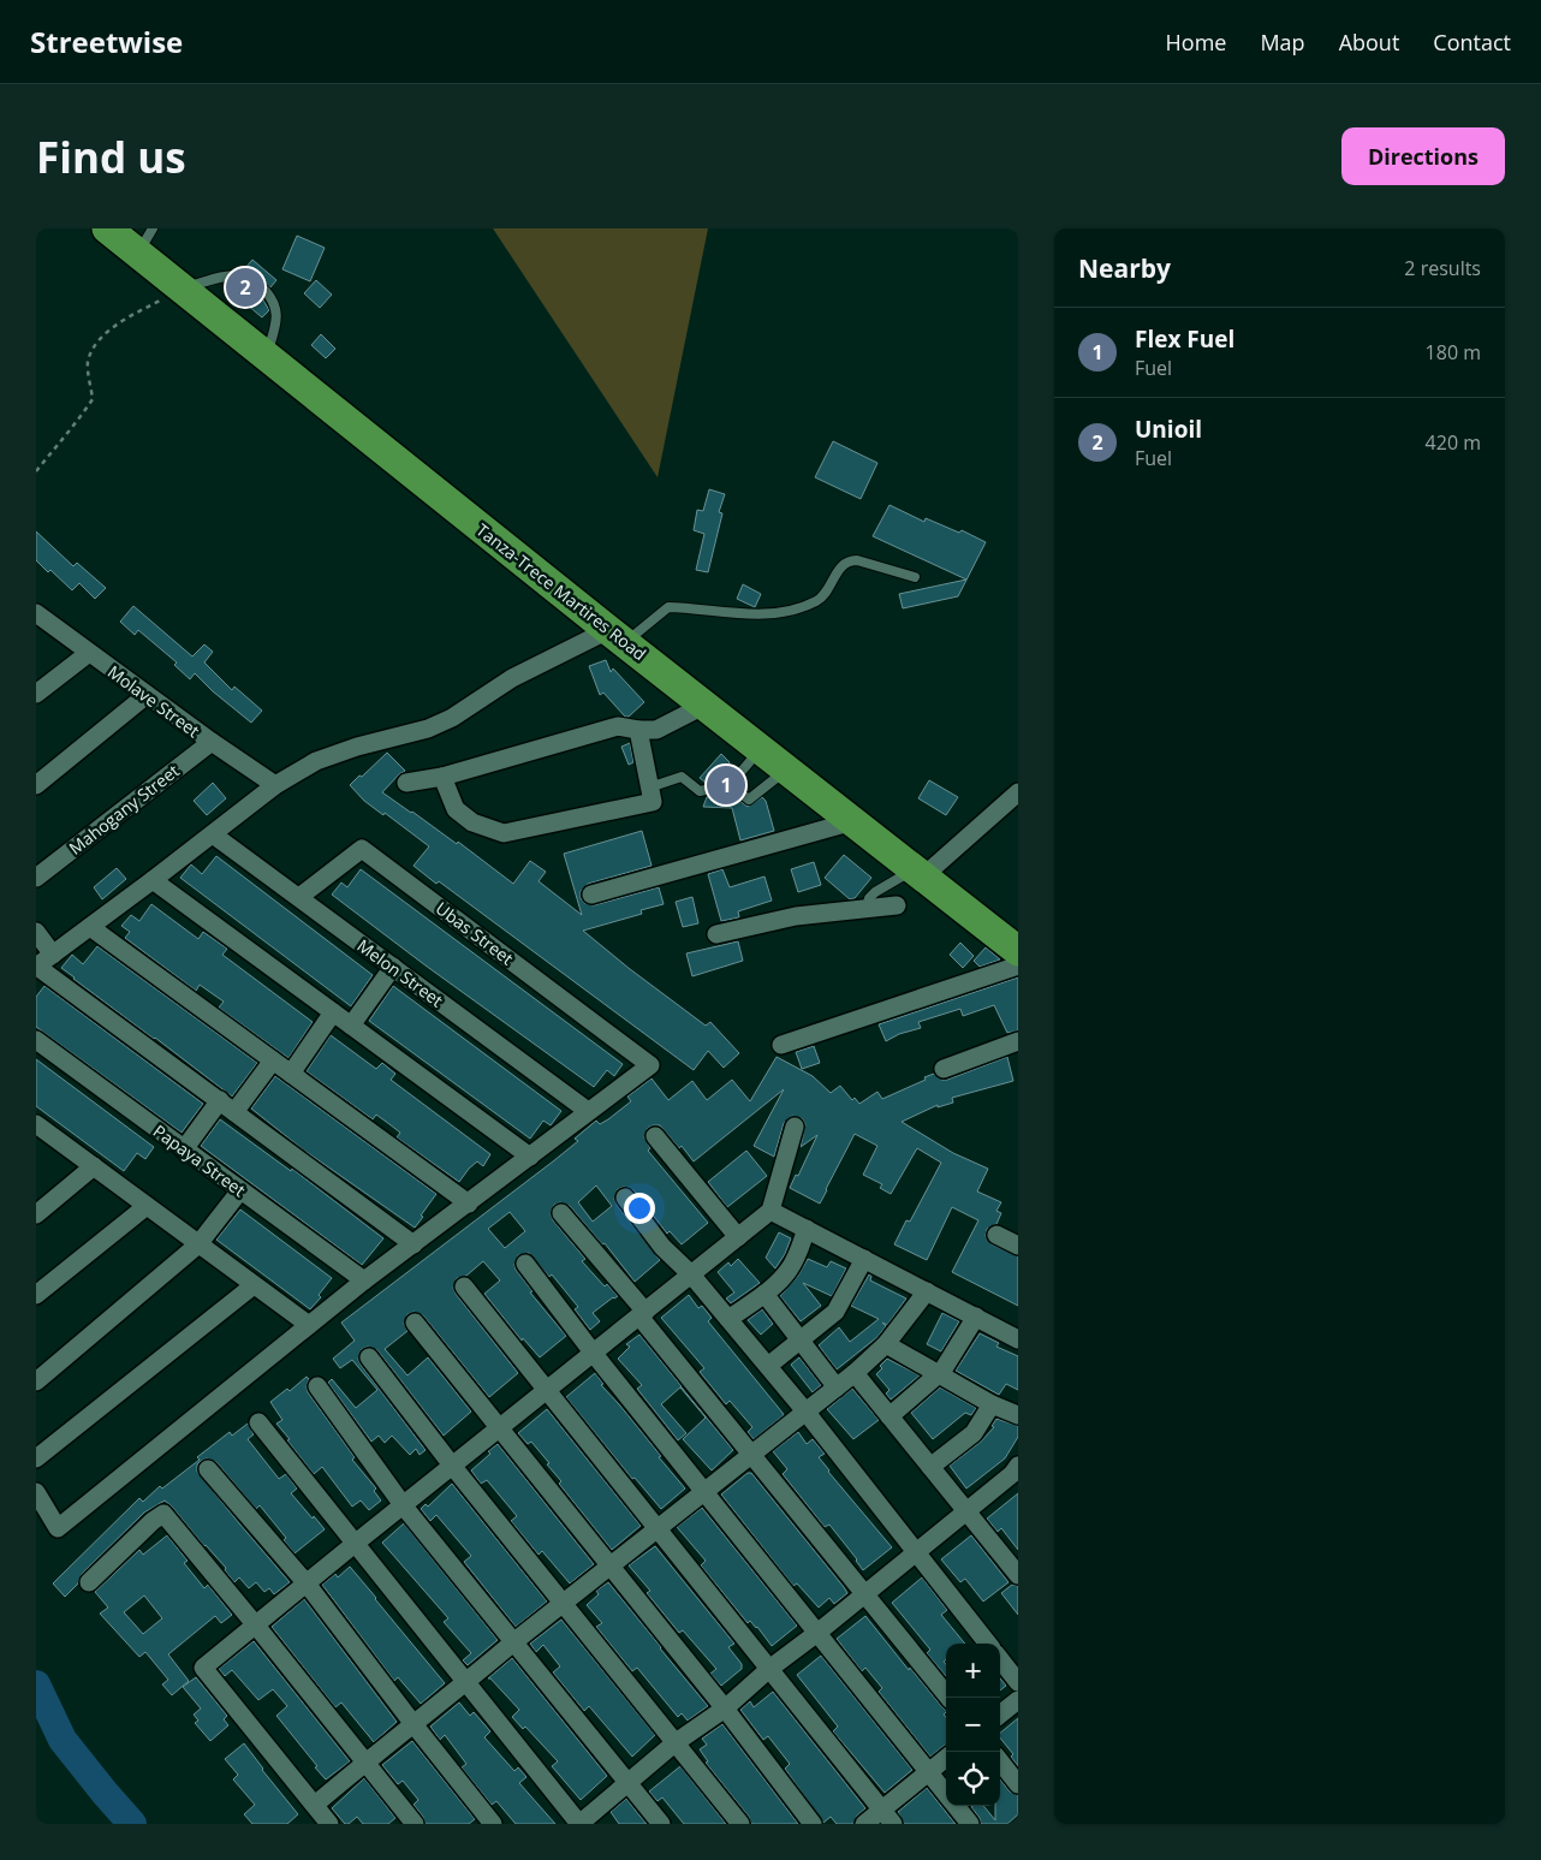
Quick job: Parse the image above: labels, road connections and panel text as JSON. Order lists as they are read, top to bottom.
{
  "streets": {
    "main road": ["Tanza-Trece Martires Road"],
    "street": [
      "Molave Street",
      "Mahogany Street",
      "Ubas Street",
      "Melon Street",
      "Papaya Street"
    ]
  },
  "crossings": [
    ["Molave Street", "Mahogany Street"],
    ["Ubas Street", "Melon Street"]
  ],
  "page": {
    "header": "Streetwise",
    "nav": [
      "Home",
      "Map",
      "About",
      "Contact"
    ],
    "buttons": "Directions",
    "title": "Find us",
    "heading": ["Nearby", "2 results"],
    "pins": ["2", "1"],
    "list": [
      {
        "mark": "1",
        "name": "Flex Fuel",
        "note": "Fuel",
        "value": "180 m"
      },
      {
        "mark": "2",
        "name": "Unioil",
        "note": "Fuel",
        "value": "420 m"
      }
    ],
    "map_buttons": ["+", "−"]
  }
}
